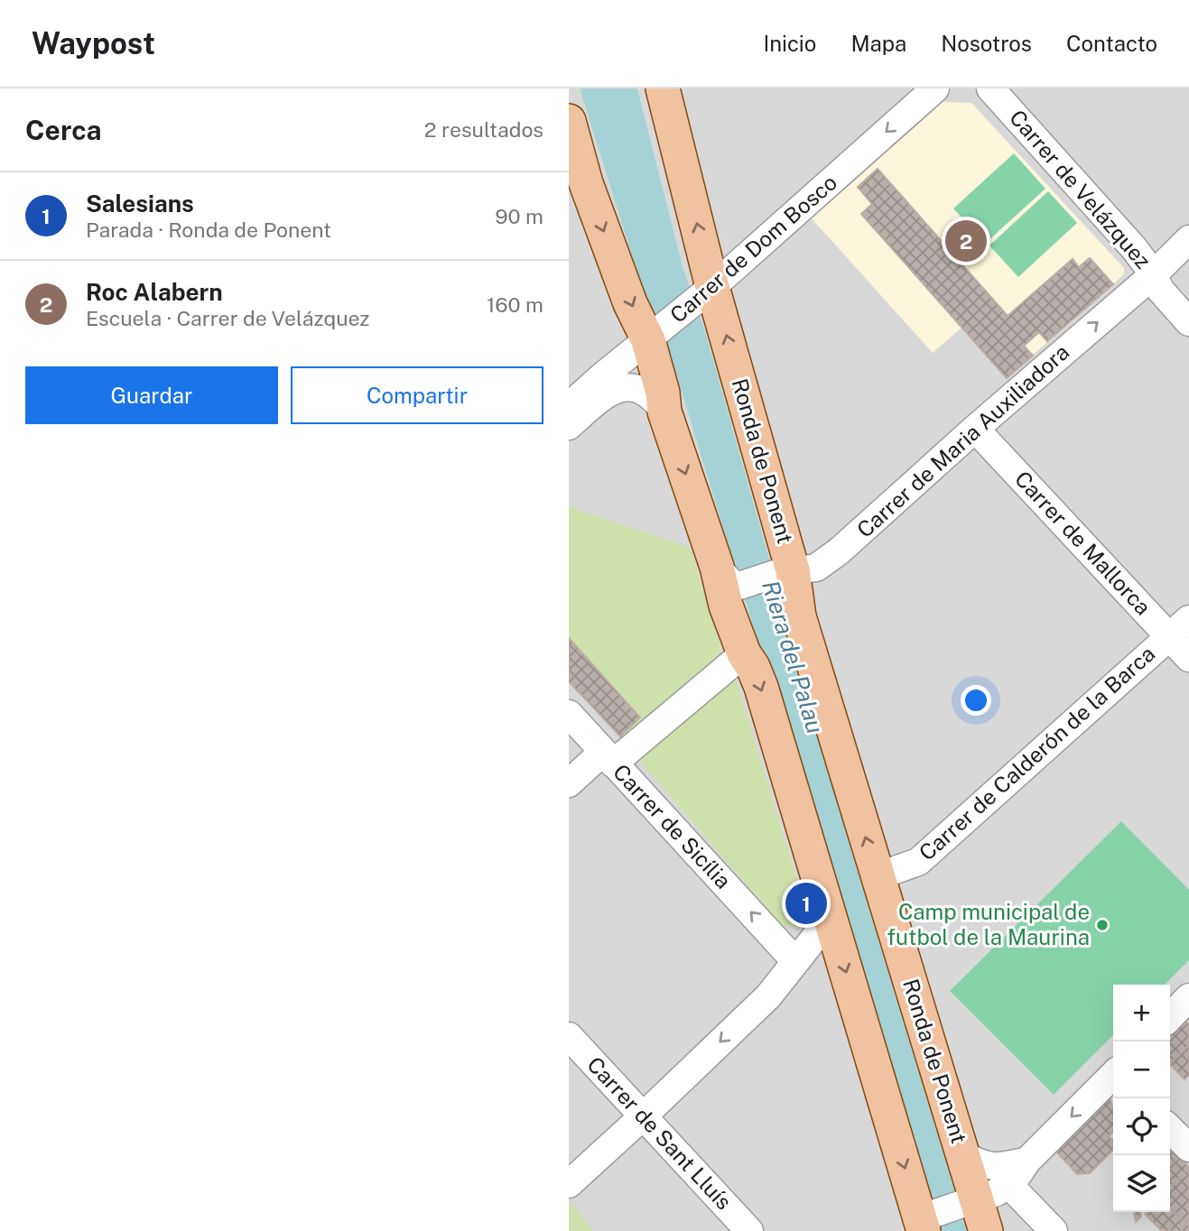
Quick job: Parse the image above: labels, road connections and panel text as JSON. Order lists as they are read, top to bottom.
{
  "streets": {
    "main road": ["Ronda de Ponent"],
    "street": [
      "Carrer de Velázquez",
      "Carrer de Dom Bosco",
      "Carrer de Maria Auxiliadora",
      "Carrer de Mallorca",
      "Carrer de Calderón de la Barca",
      "Carrer de Sicília",
      "Carrer de Sant Lluís"
    ]
  },
  "crossings": [
    ["Carrer de Velázquez", "Carrer de Maria Auxiliadora"],
    ["Carrer de Dom Bosco", "Ronda de Ponent"],
    ["Carrer de Maria Auxiliadora", "Ronda de Ponent"],
    ["Carrer de Maria Auxiliadora", "Carrer de Mallorca"],
    ["Ronda de Ponent", "Carrer de Calderón de la Barca"],
    ["Carrer de Mallorca", "Carrer de Calderón de la Barca"]
  ],
  "one_way": ["Carrer de Dom Bosco", "Carrer de Maria Auxiliadora", "Carrer de Sicília"],
  "water": ["Riera del Palau"],
  "places": ["Camp municipal de futbol de la Maurina"],
  "page": {
    "header": "Waypost",
    "nav": [
      "Inicio",
      "Mapa",
      "Nosotros",
      "Contacto"
    ],
    "heading": ["Cerca", "2 resultados"],
    "list": [
      {
        "mark": "1",
        "name": "Salesians",
        "note": "Parada · Ronda de Ponent",
        "value": "90 m"
      },
      {
        "mark": "2",
        "name": "Roc Alabern",
        "note": "Escuela · Carrer de Velázquez",
        "value": "160 m"
      }
    ],
    "pins": ["2", "1"],
    "buttons": ["Guardar", "Compartir"],
    "map_buttons": ["+", "−"]
  }
}
